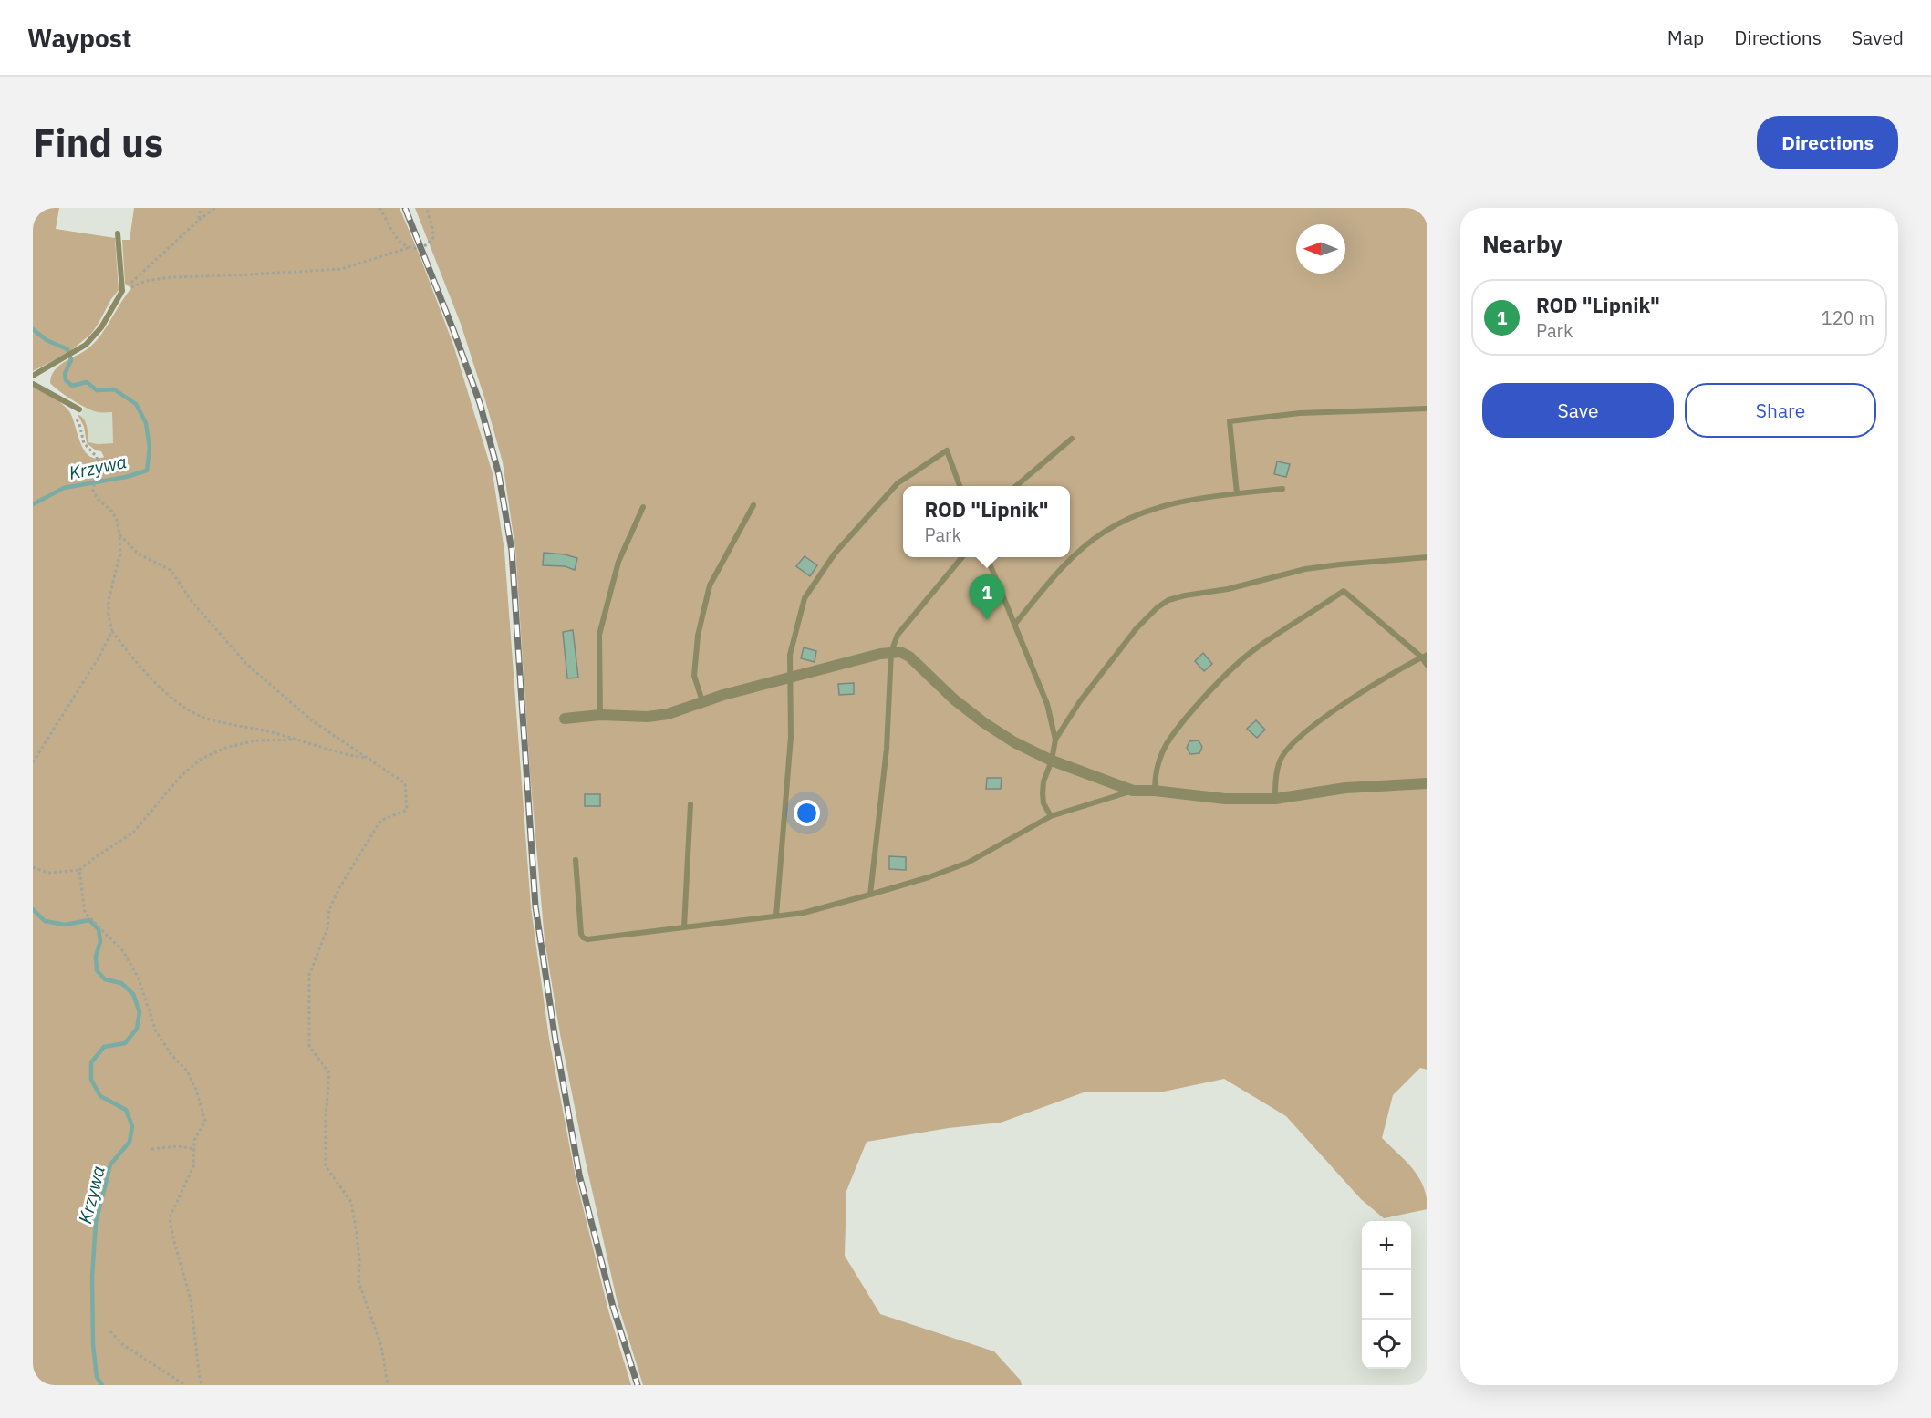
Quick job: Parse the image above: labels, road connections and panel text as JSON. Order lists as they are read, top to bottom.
{
  "water": ["Krzywa"],
  "north": "left",
  "page": {
    "header": "Waypost",
    "nav": ["Map", "Directions", "Saved"],
    "buttons": [
      "Directions",
      ["Save", "Share"]
    ],
    "title": "Find us",
    "heading": "Nearby",
    "list": [
      {
        "mark": "1",
        "name": "ROD \"Lipnik\"",
        "note": "Park",
        "value": "120 m"
      }
    ],
    "popup": ["ROD \"Lipnik\"", "Park"],
    "pins": "1",
    "map_buttons": ["+", "−"]
  }
}
